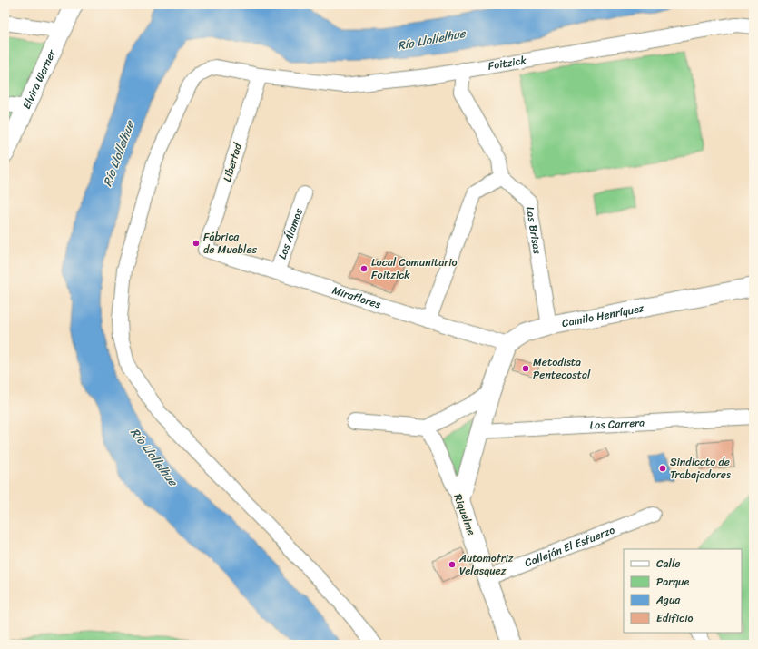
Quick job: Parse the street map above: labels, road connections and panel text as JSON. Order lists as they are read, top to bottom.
{
  "streets": {
    "main road": ["Elvira Werner", "Camilo Henríquez", "Riquelme"],
    "street": [
      "Foitzick",
      "Libertad",
      "Las Brisas",
      "Los Álamos",
      "Miraflores",
      "Los Carrera",
      "Callejón El Esfuerzo"
    ]
  },
  "crossings": [
    ["Foitzick", "Libertad"],
    ["Libertad", "Miraflores"],
    ["Las Brisas", "Camilo Henríquez"],
    ["Los Álamos", "Miraflores"],
    ["Miraflores", "Camilo Henríquez"],
    ["Riquelme", "Callejón El Esfuerzo"]
  ],
  "water": ["Río Llollelhue"],
  "places": [
    "Fábrica de Muebles",
    "Local Comunitario Foitzick",
    "Metodista Pentecostal",
    "Sindicato de Trabajadores",
    "Automotriz Velasquez"
  ],
  "legend": [
    "Calle",
    "Parque",
    "Agua",
    "Edificio"
  ]
}
